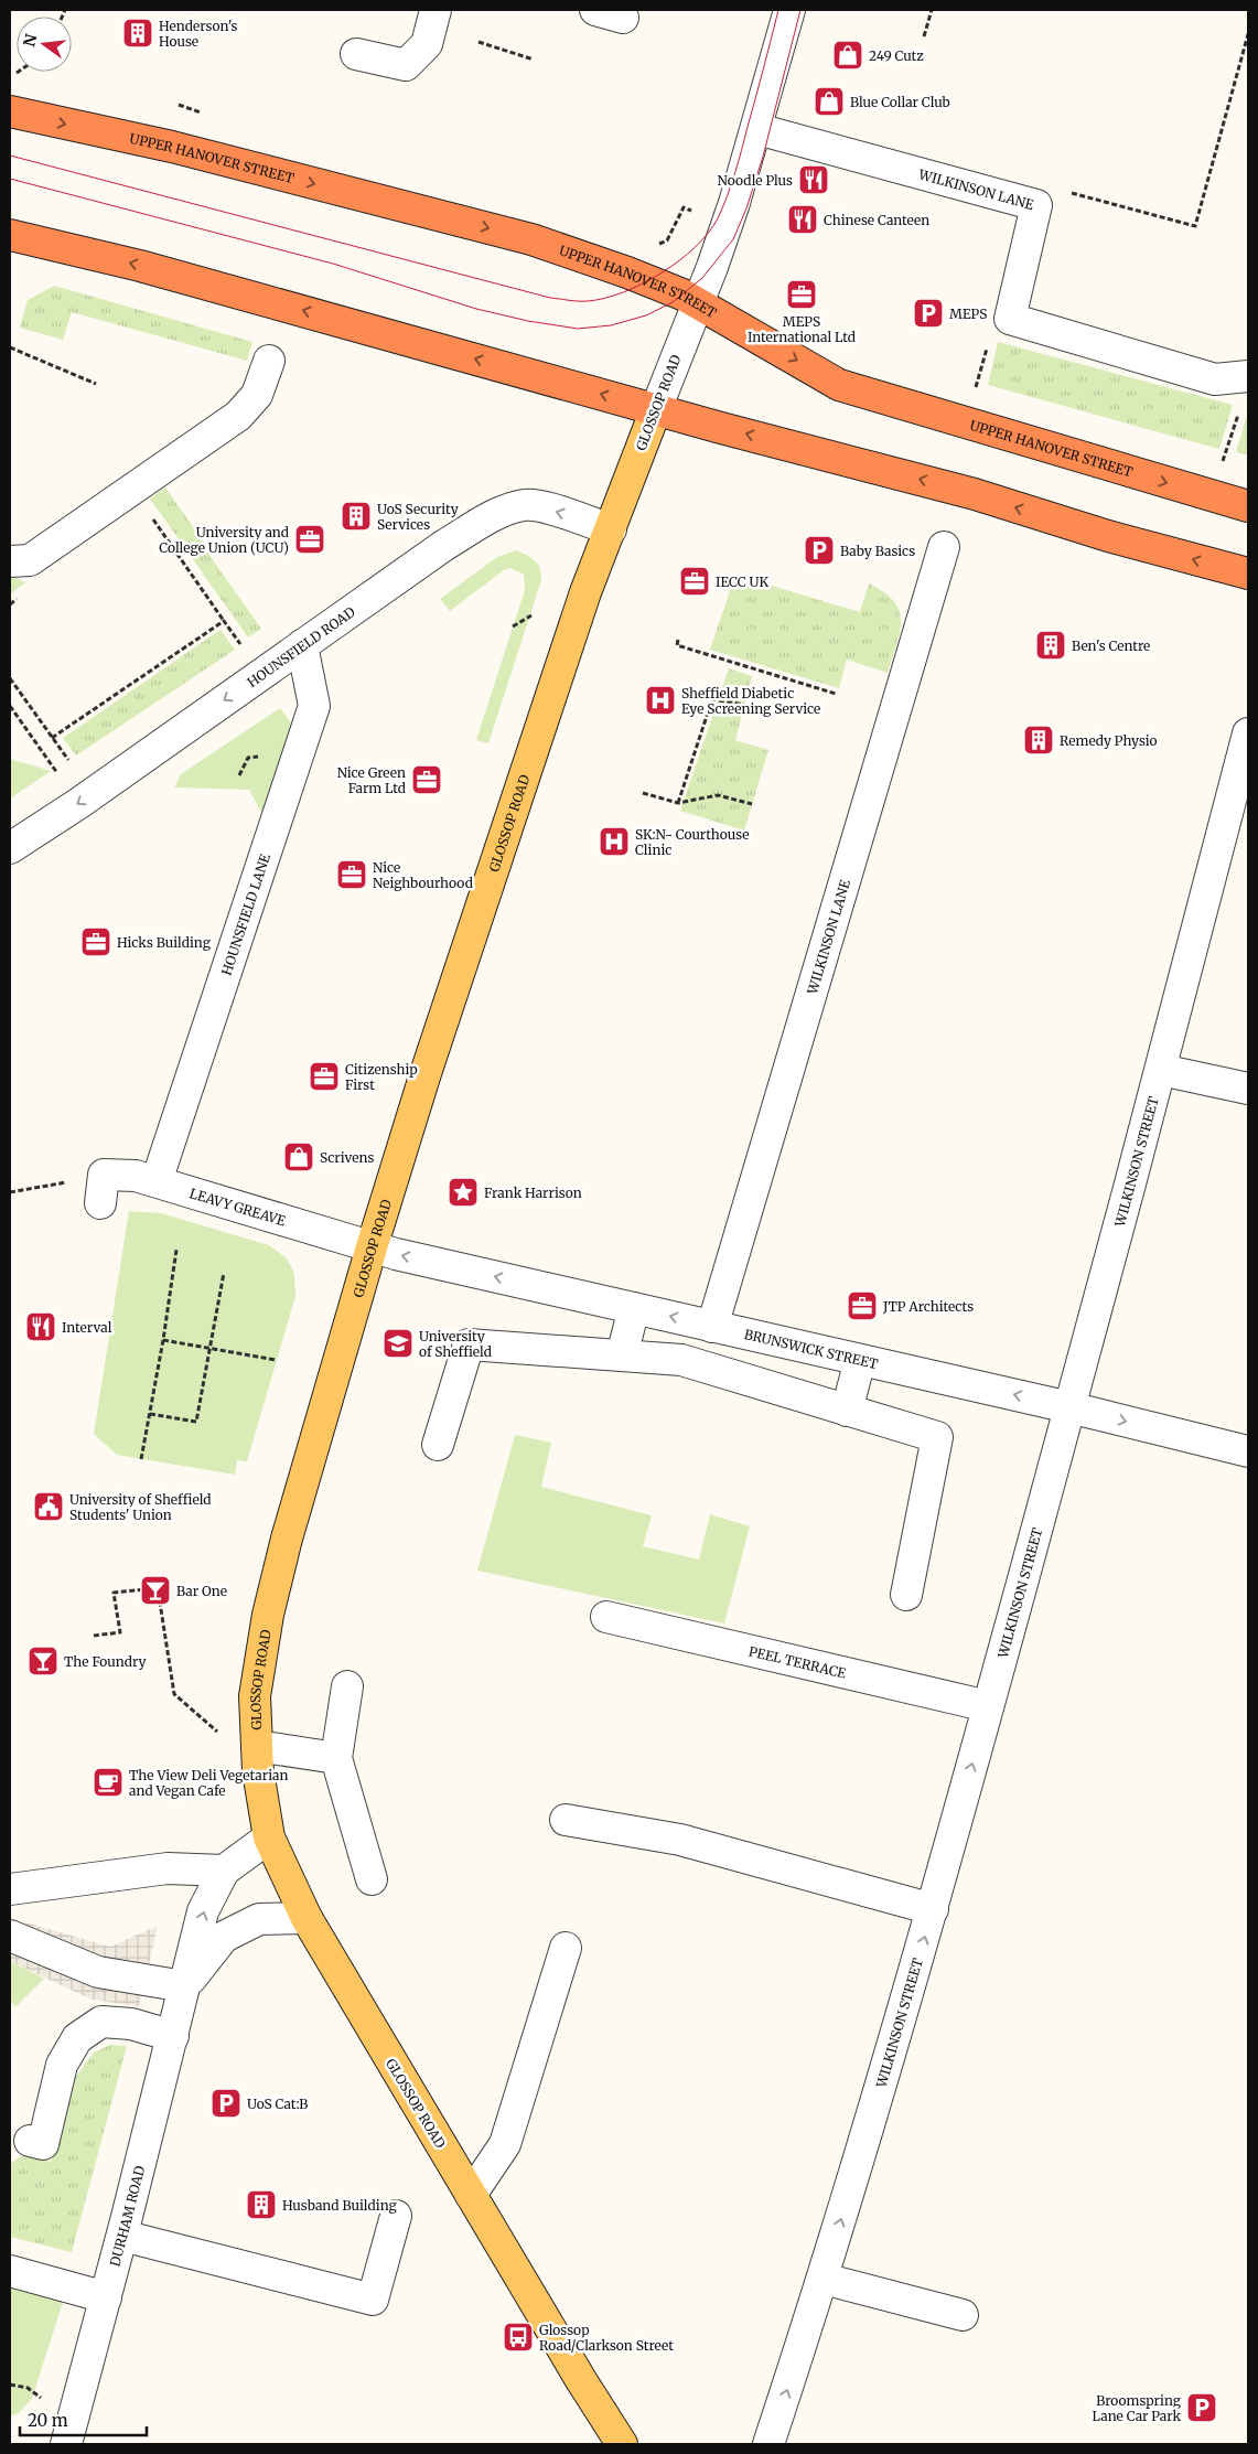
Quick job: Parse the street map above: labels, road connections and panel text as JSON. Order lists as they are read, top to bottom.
{
  "streets": {
    "highway": ["UPPER HANOVER STREET"],
    "main road": ["GLOSSOP ROAD"],
    "street": [
      "WILKINSON LANE",
      "HOUNSFIELD ROAD",
      "HOUNSFIELD LANE",
      "WILKINSON STREET",
      "LEAVY GREAVE",
      "BRUNSWICK STREET",
      "PEEL TERRACE",
      "DURHAM ROAD"
    ]
  },
  "crossings": [
    ["UPPER HANOVER STREET", "GLOSSOP ROAD"],
    ["WILKINSON LANE", "GLOSSOP ROAD"],
    ["WILKINSON LANE", "BRUNSWICK STREET"],
    ["GLOSSOP ROAD", "HOUNSFIELD ROAD"],
    ["GLOSSOP ROAD", "LEAVY GREAVE"],
    ["GLOSSOP ROAD", "BRUNSWICK STREET"],
    ["GLOSSOP ROAD", "DURHAM ROAD"],
    ["HOUNSFIELD ROAD", "HOUNSFIELD LANE"],
    ["HOUNSFIELD LANE", "LEAVY GREAVE"],
    ["WILKINSON STREET", "BRUNSWICK STREET"],
    ["WILKINSON STREET", "PEEL TERRACE"],
    ["LEAVY GREAVE", "BRUNSWICK STREET"]
  ],
  "one_way": ["WILKINSON STREET"],
  "places": {
    "building": [
      "Henderson's House",
      "UoS Security Services",
      "Ben's Centre",
      "Remedy Physio",
      "Husband Building"
    ],
    "shop": ["249 Cutz", "Blue Collar Club", "Scrivens"],
    "restaurant": ["Noodle Plus", "Chinese Canteen", "Interval"],
    "office": [
      "MEPS International Ltd",
      "University and College Union (UCU)",
      "IECC UK",
      "Nice Green Farm Ltd",
      "Nice Neighbourhood",
      "Hicks Building",
      "Citizenship First",
      "JTP Architects"
    ],
    "parking": [
      "MEPS",
      "Baby Basics",
      "UoS Cat:B",
      "Broomspring Lane Car Park"
    ],
    "hospital": ["Sheffield Diabetic Eye Screening Service", "SK:N- Courthouse Clinic"],
    "place": ["Frank Harrison"],
    "school or university": ["University of Sheffield"],
    "public building": ["University of Sheffield Students' Union"],
    "bar": ["Bar One", "The Foundry"],
    "cafe": ["The View Deli Vegetarian and Vegan Cafe"],
    "bus stop": ["Glossop Road/Clarkson Street"]
  },
  "scale_bar": "20 m",
  "north": "left"
}
